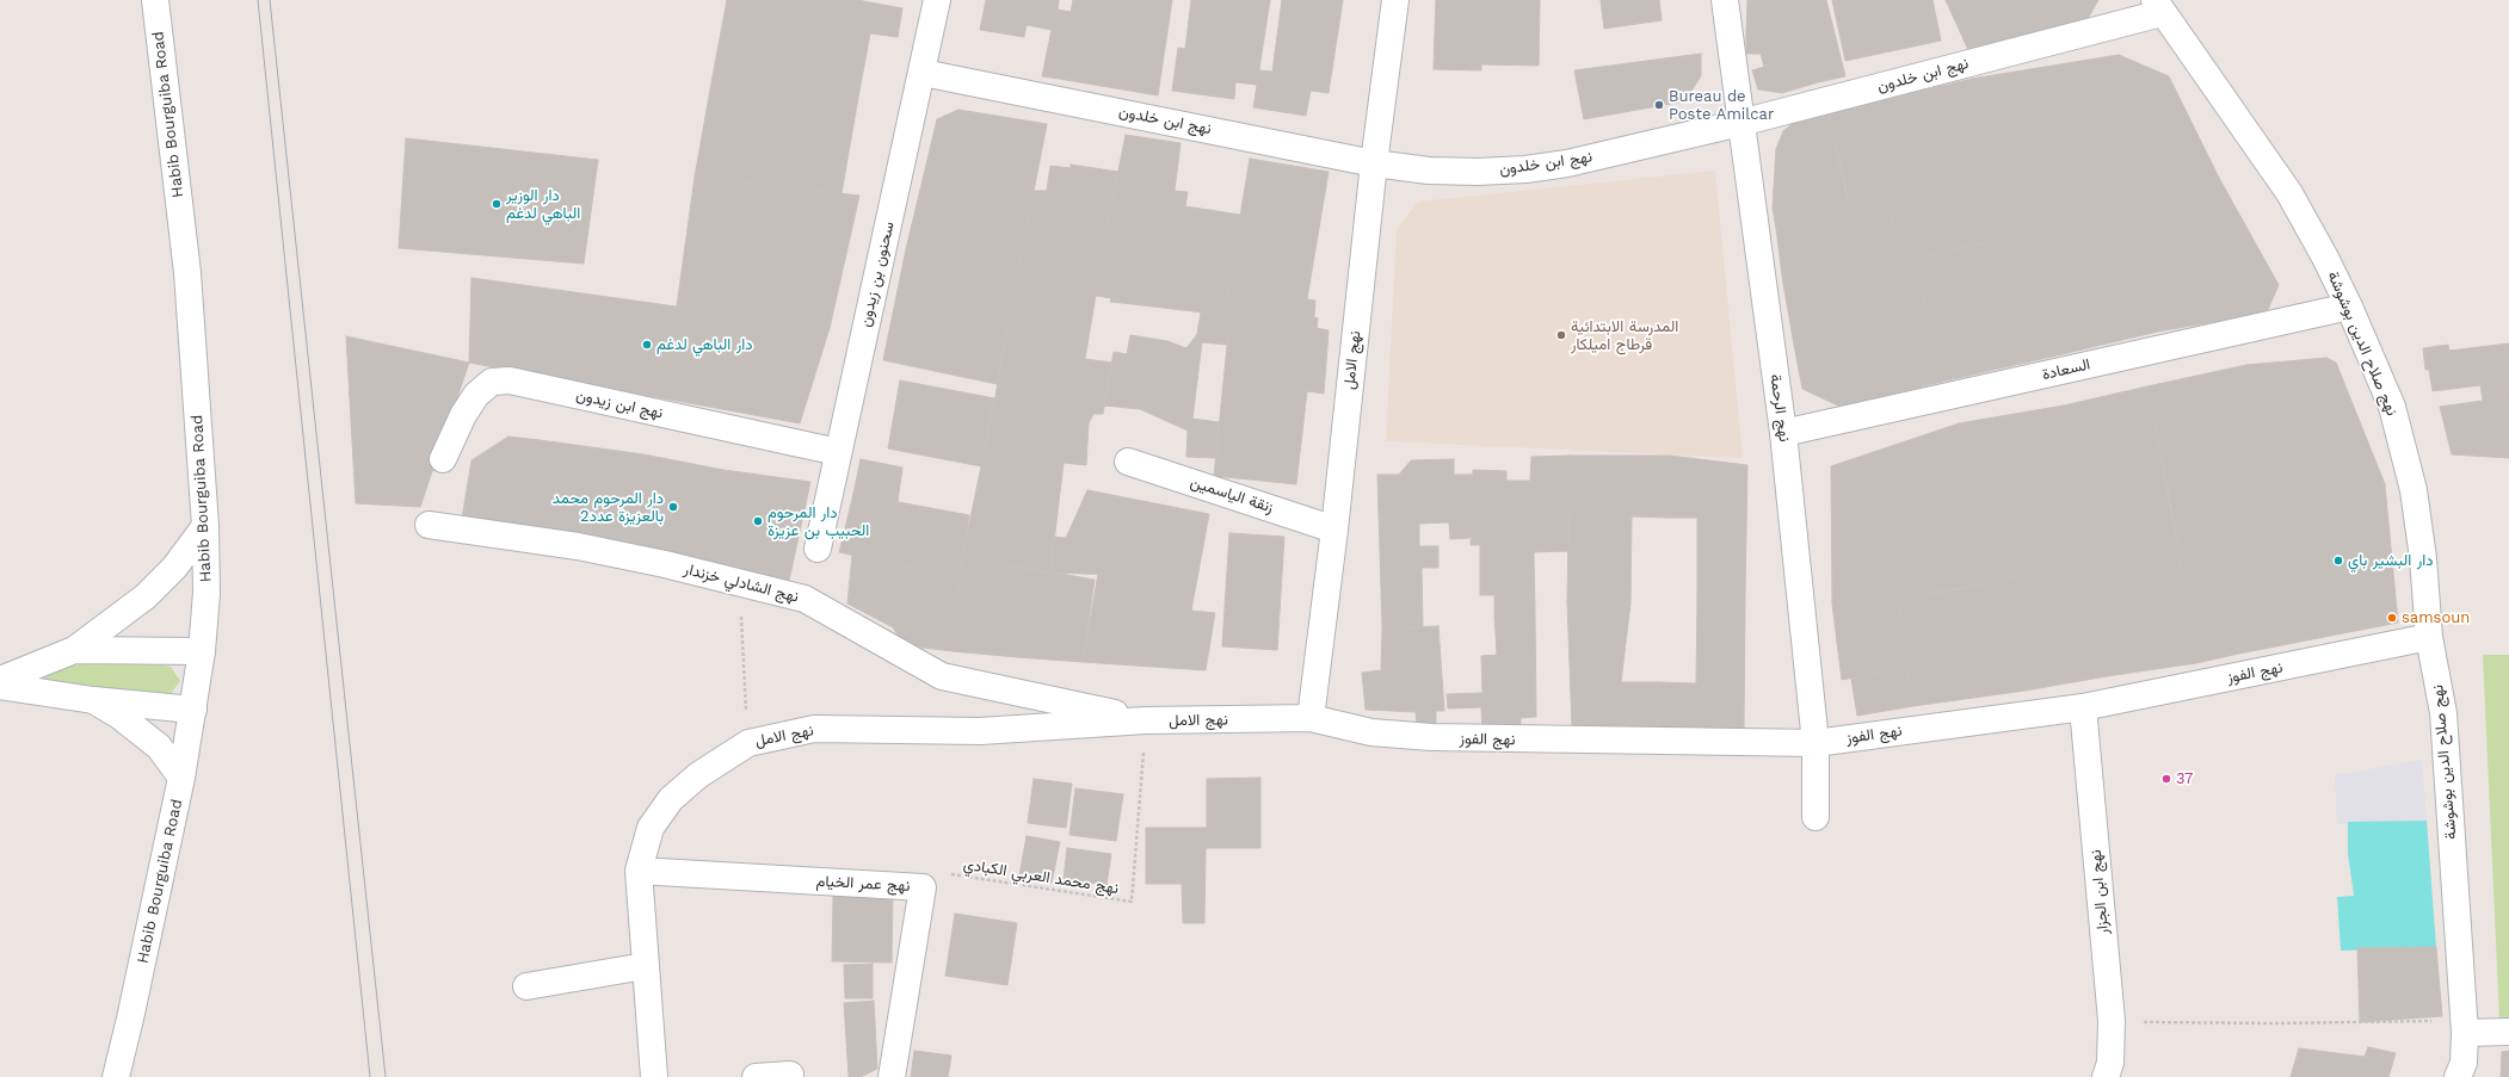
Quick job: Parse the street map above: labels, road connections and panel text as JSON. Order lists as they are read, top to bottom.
{
  "streets": {
    "street": [
      "نهج ابن خلدون",
      "Habib Bourguiba Road",
      "سحنون بن زيدون",
      "نهج صلاح الدين بوشوشة",
      "نهج الامل",
      "السعادة",
      "نهج ابن زيدون",
      "نهج الرحمة",
      "زنقة الياسمين",
      "نهج الشادلي خزندار",
      "نهج الفوز",
      "نهج عمر الخيام",
      "نهج ابن الجزار"
    ],
    "path": ["نهج محمد العربي الكبادي"]
  },
  "crossings": [
    ["نهج ابن خلدون", "سحنون بن زيدون"],
    ["نهج ابن خلدون", "نهج صلاح الدين بوشوشة"],
    ["نهج ابن خلدون", "نهج الامل"],
    ["نهج ابن خلدون", "نهج الرحمة"],
    ["سحنون بن زيدون", "نهج ابن زيدون"],
    ["نهج صلاح الدين بوشوشة", "السعادة"],
    ["نهج صلاح الدين بوشوشة", "نهج الفوز"],
    ["نهج الامل", "زنقة الياسمين"],
    ["نهج الامل", "نهج الشادلي خزندار"],
    ["نهج الامل", "نهج الفوز"],
    ["نهج الامل", "نهج محمد العربي الكبادي"],
    ["نهج الامل", "نهج عمر الخيام"],
    ["السعادة", "نهج الرحمة"],
    ["نهج الرحمة", "نهج الفوز"],
    ["نهج الشادلي خزندار", "نهج محمد العربي الكبادي"],
    ["نهج الفوز", "نهج ابن الجزار"],
    ["نهج محمد العربي الكبادي", "نهج عمر الخيام"]
  ],
  "places": [
    "Bureau de Poste Amilcar",
    "دار الوزير الباهي لدغم",
    "المدرسة الابتدائية قرطاج اميلكار",
    "دار الباهي لدغم",
    "دار المرحوم محمد بالعزيزة عدد2",
    "دار المرحوم الحبيب بن عزيزة",
    "دار البشير باي",
    "samsoun",
    "37"
  ]
}
